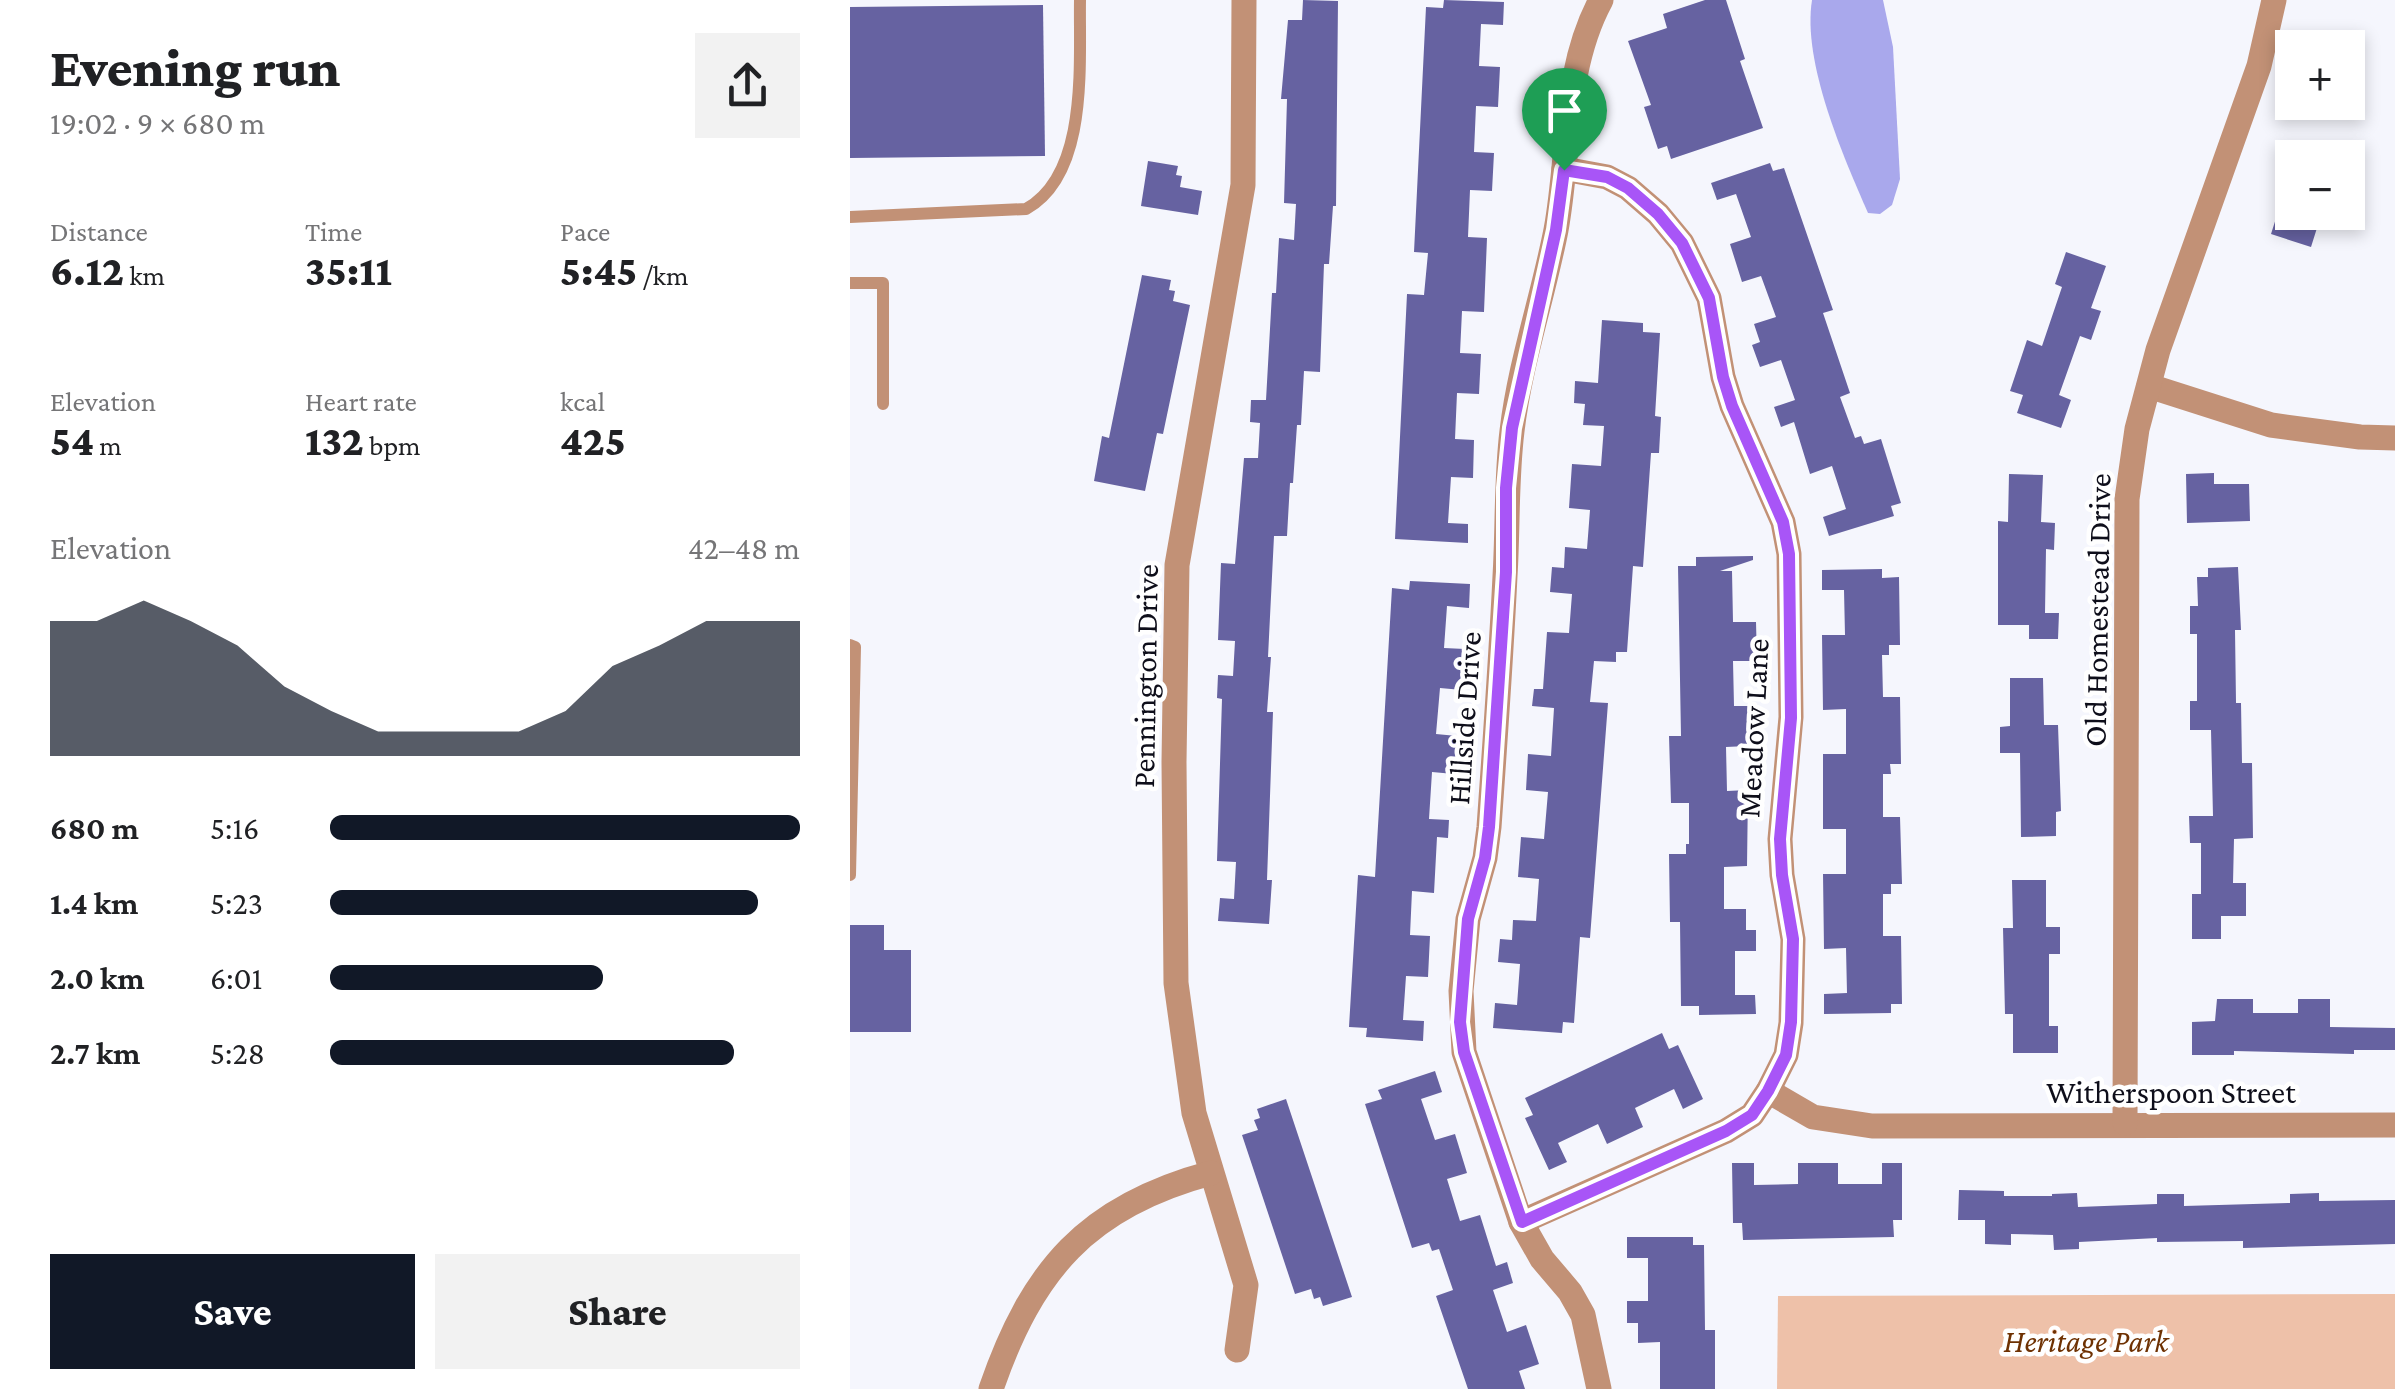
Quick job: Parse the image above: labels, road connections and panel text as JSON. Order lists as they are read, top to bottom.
{
  "streets": {
    "street": [
      "Old Homestead Drive",
      "Pennington Drive",
      "Hillside Drive",
      "Meadow Lane",
      "Witherspoon Street"
    ]
  },
  "crossings": [
    ["Old Homestead Drive", "Witherspoon Street"],
    ["Hillside Drive", "Meadow Lane"],
    ["Meadow Lane", "Witherspoon Street"]
  ],
  "parks": ["Heritage Park"],
  "page": {
    "heading": ["Evening run", "19:02 · 9 × 680 m"],
    "map_buttons": ["+", "−"],
    "stats": [
      ["Distance", "6.12 km"],
      ["Time", "35:11"],
      ["Pace", "5:45 /km"],
      ["Elevation", "54 m"],
      ["Heart rate", "132 bpm"],
      ["kcal", "425"]
    ],
    "chart": ["Elevation", "42–48 m"],
    "list": [
      {
        "name": "680 m",
        "note": "5:16"
      },
      {
        "name": "1.4 km",
        "note": "5:23"
      },
      {
        "name": "2.0 km",
        "note": "6:01"
      },
      {
        "name": "2.7 km",
        "note": "5:28"
      }
    ],
    "buttons": ["Save", "Share"]
  }
}
